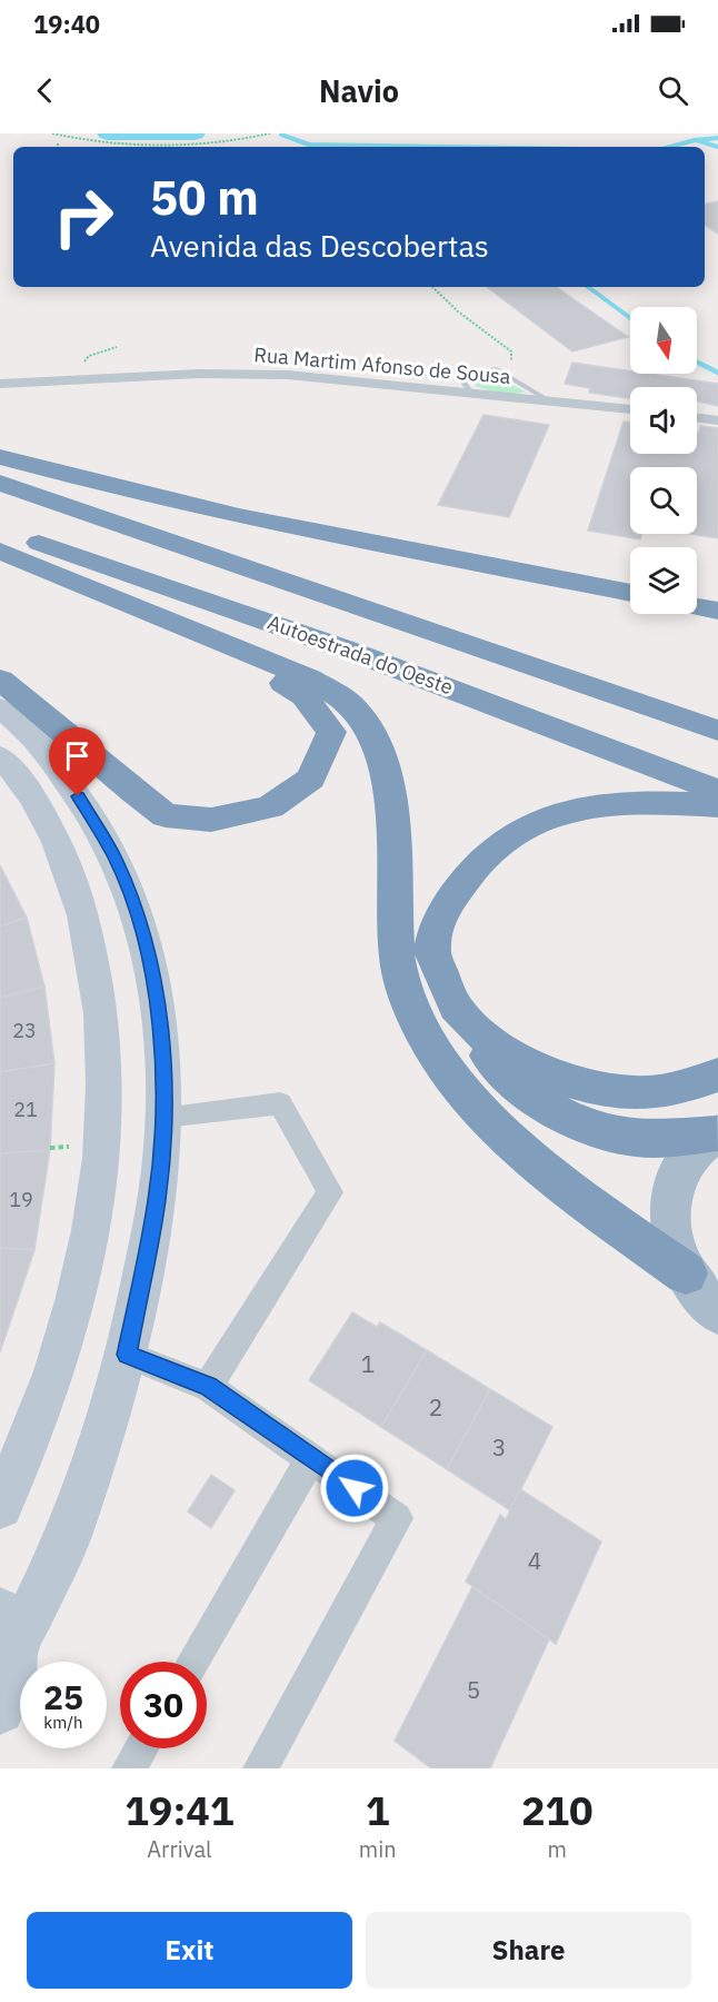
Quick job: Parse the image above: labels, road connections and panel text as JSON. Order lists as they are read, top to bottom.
{
  "streets": {
    "highway": ["Autoestrada do Oeste"],
    "street": ["Rua Martim Afonso de Sousa"]
  },
  "house_numbers": [
    "23",
    "21",
    "19",
    "1",
    "2",
    "3",
    "4",
    "5"
  ],
  "north": "bottom",
  "page": {
    "status": "19:40",
    "header": "Navio",
    "turn": ["50 m", "Avenida das Descobertas"],
    "speed": "25 km/h",
    "limit": "30",
    "eta": [
      "19:41",
      "Arrival",
      "1",
      "min",
      "210",
      "m"
    ],
    "buttons": ["Exit", "Share"]
  }
}
